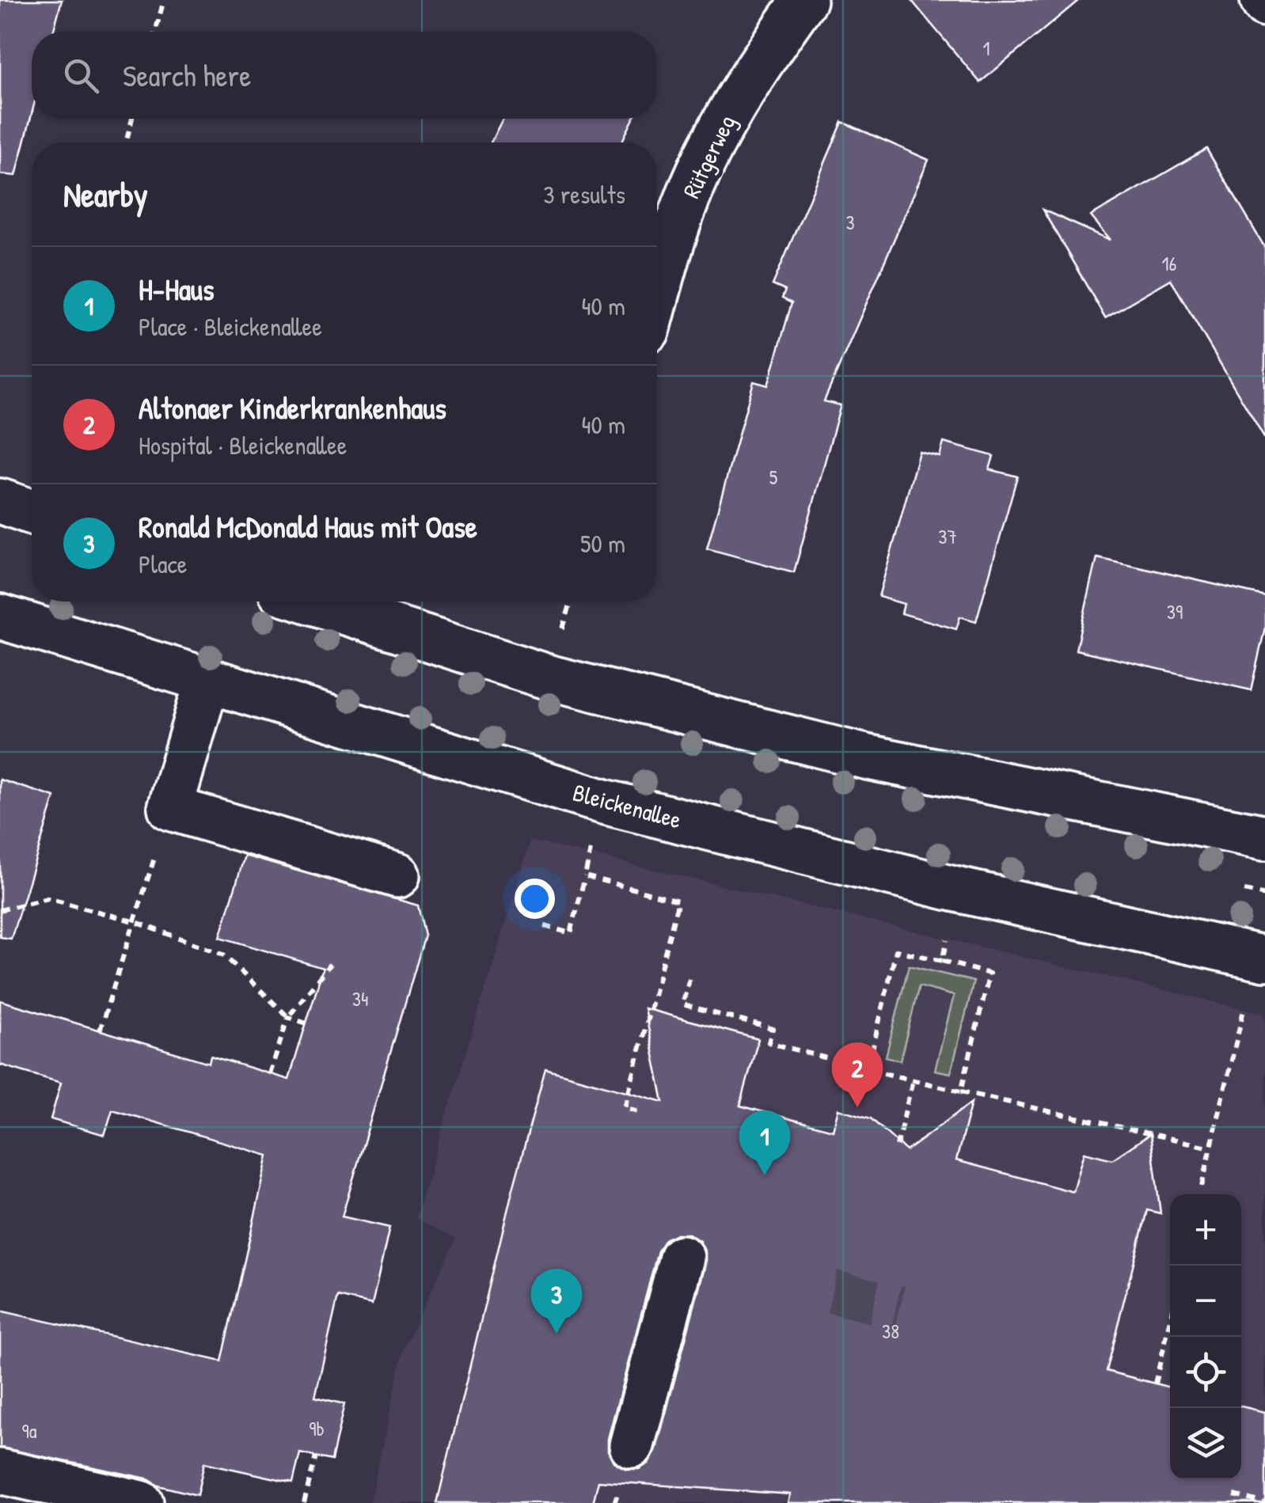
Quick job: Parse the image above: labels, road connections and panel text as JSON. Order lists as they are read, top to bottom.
{
  "streets": {
    "street": ["Rütgerweg", "Bleickenallee"]
  },
  "house_numbers": [
    "1",
    "3",
    "16",
    "5",
    "37",
    "39",
    "34",
    "38",
    "9b",
    "9a"
  ],
  "page": {
    "search": "Search here",
    "heading": ["Nearby", "3 results"],
    "list": [
      {
        "mark": "1",
        "name": "H-Haus",
        "note": "Place · Bleickenallee",
        "value": "40 m"
      },
      {
        "mark": "2",
        "name": "Altonaer Kinderkrankenhaus",
        "note": "Hospital · Bleickenallee",
        "value": "40 m"
      },
      {
        "mark": "3",
        "name": "Ronald McDonald Haus mit Oase",
        "note": "Place",
        "value": "50 m"
      }
    ],
    "pins": ["2", "1", "3"],
    "map_buttons": ["+", "−"]
  }
}
